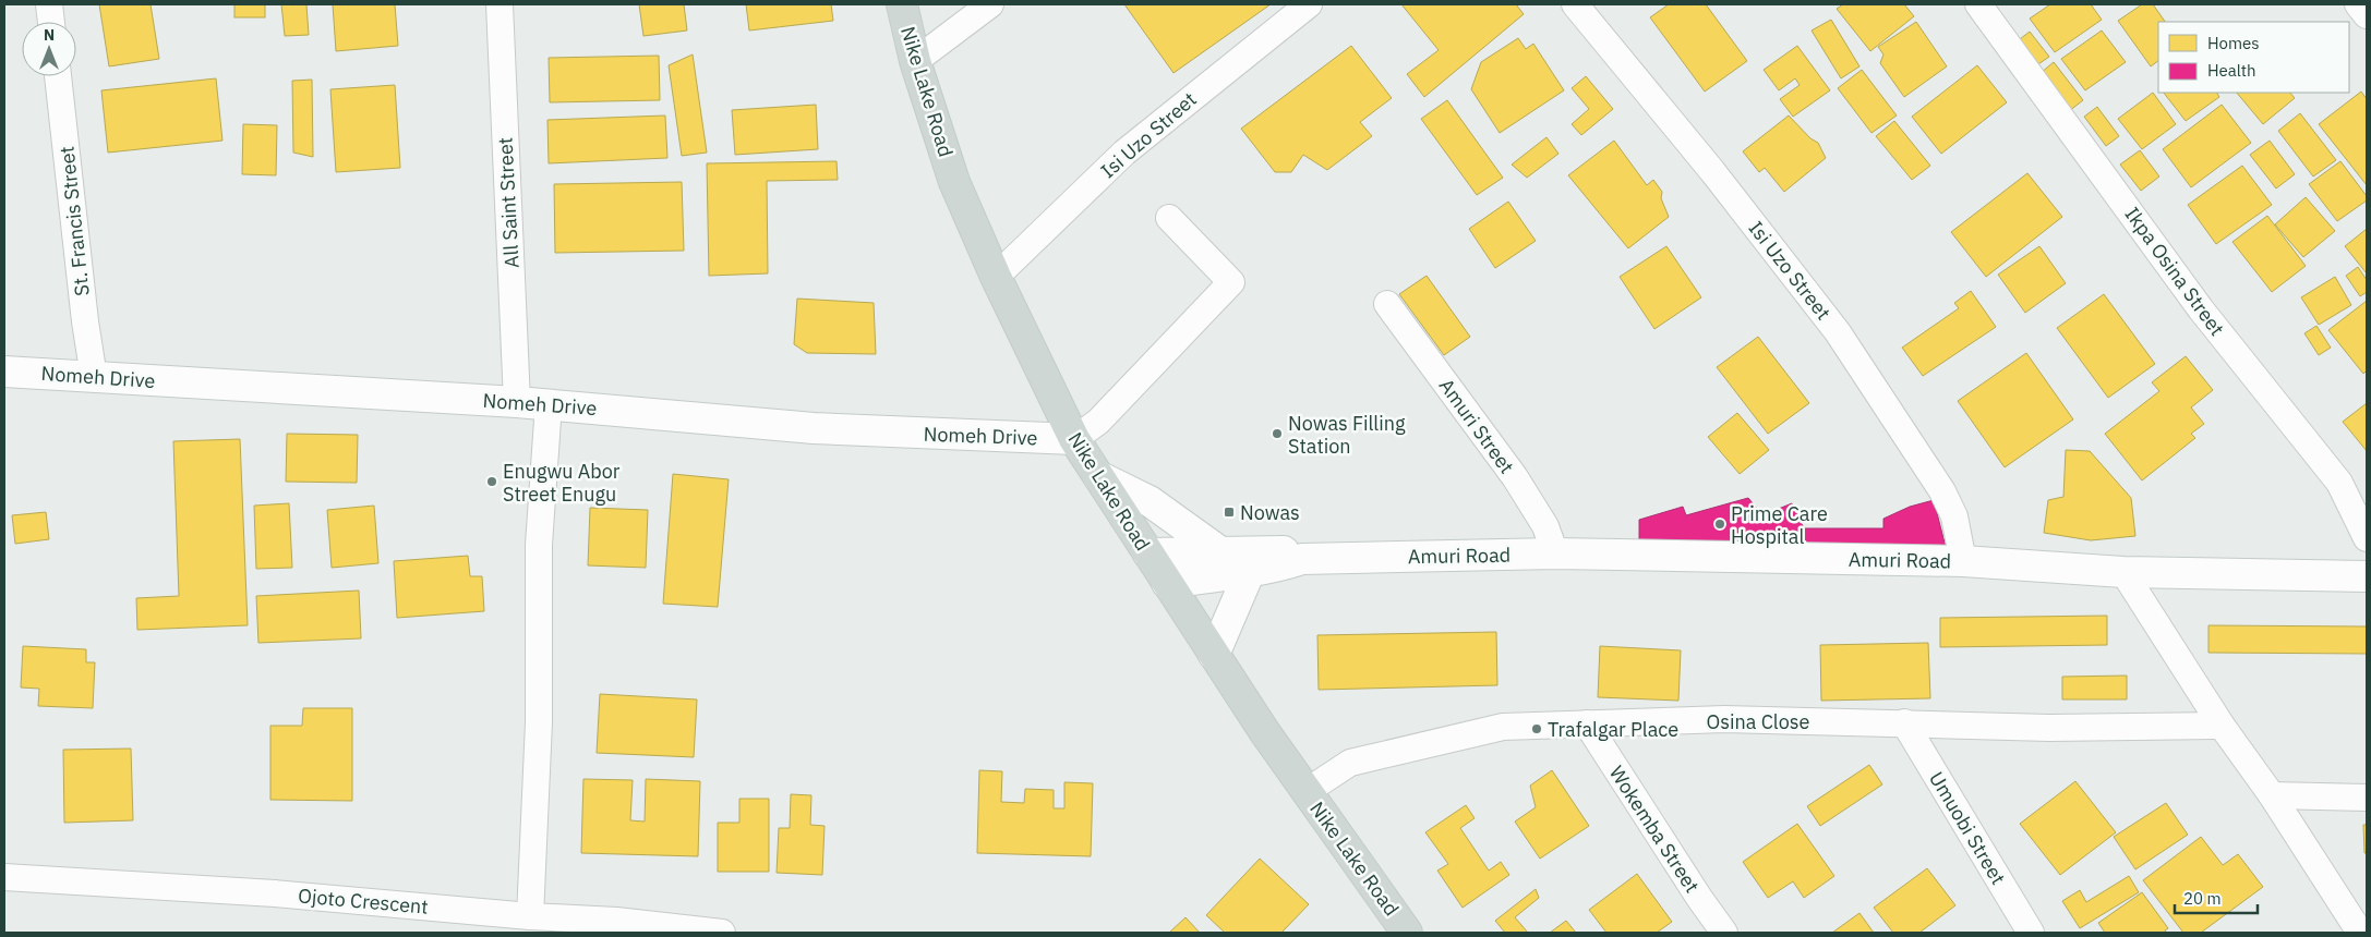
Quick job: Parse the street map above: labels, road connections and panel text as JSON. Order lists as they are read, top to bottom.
{
  "streets": {
    "main road": ["Nike Lake Road", "Nomeh Drive", "Amuri Road"],
    "street": [
      "Isi Uzo Street",
      "All Saint Street",
      "St. Francis Street",
      "Ikpa Osina Street",
      "Amuri Street",
      "Osina Close",
      "Umuobi Street",
      "Wokemba Street",
      "Ojoto Crescent"
    ]
  },
  "crossings": [
    ["Nike Lake Road", "Isi Uzo Street"],
    ["Nike Lake Road", "Nomeh Drive"],
    ["Nike Lake Road", "Amuri Road"],
    ["Nike Lake Road", "Osina Close"],
    ["Isi Uzo Street", "Amuri Road"],
    ["All Saint Street", "Nomeh Drive"],
    ["St. Francis Street", "Nomeh Drive"],
    ["Amuri Street", "Amuri Road"],
    ["Osina Close", "Umuobi Street"],
    ["Osina Close", "Wokemba Street"]
  ],
  "places": {
    "other": [
      "Nowas Filling Station",
      "Enugwu Abor Street Enugu",
      "Prime Care Hospital",
      "Trafalgar Place"
    ],
    "transit": ["Nowas"]
  },
  "legend": ["Homes", "Health"],
  "scale_bar": "20 m",
  "north": "top"
}
